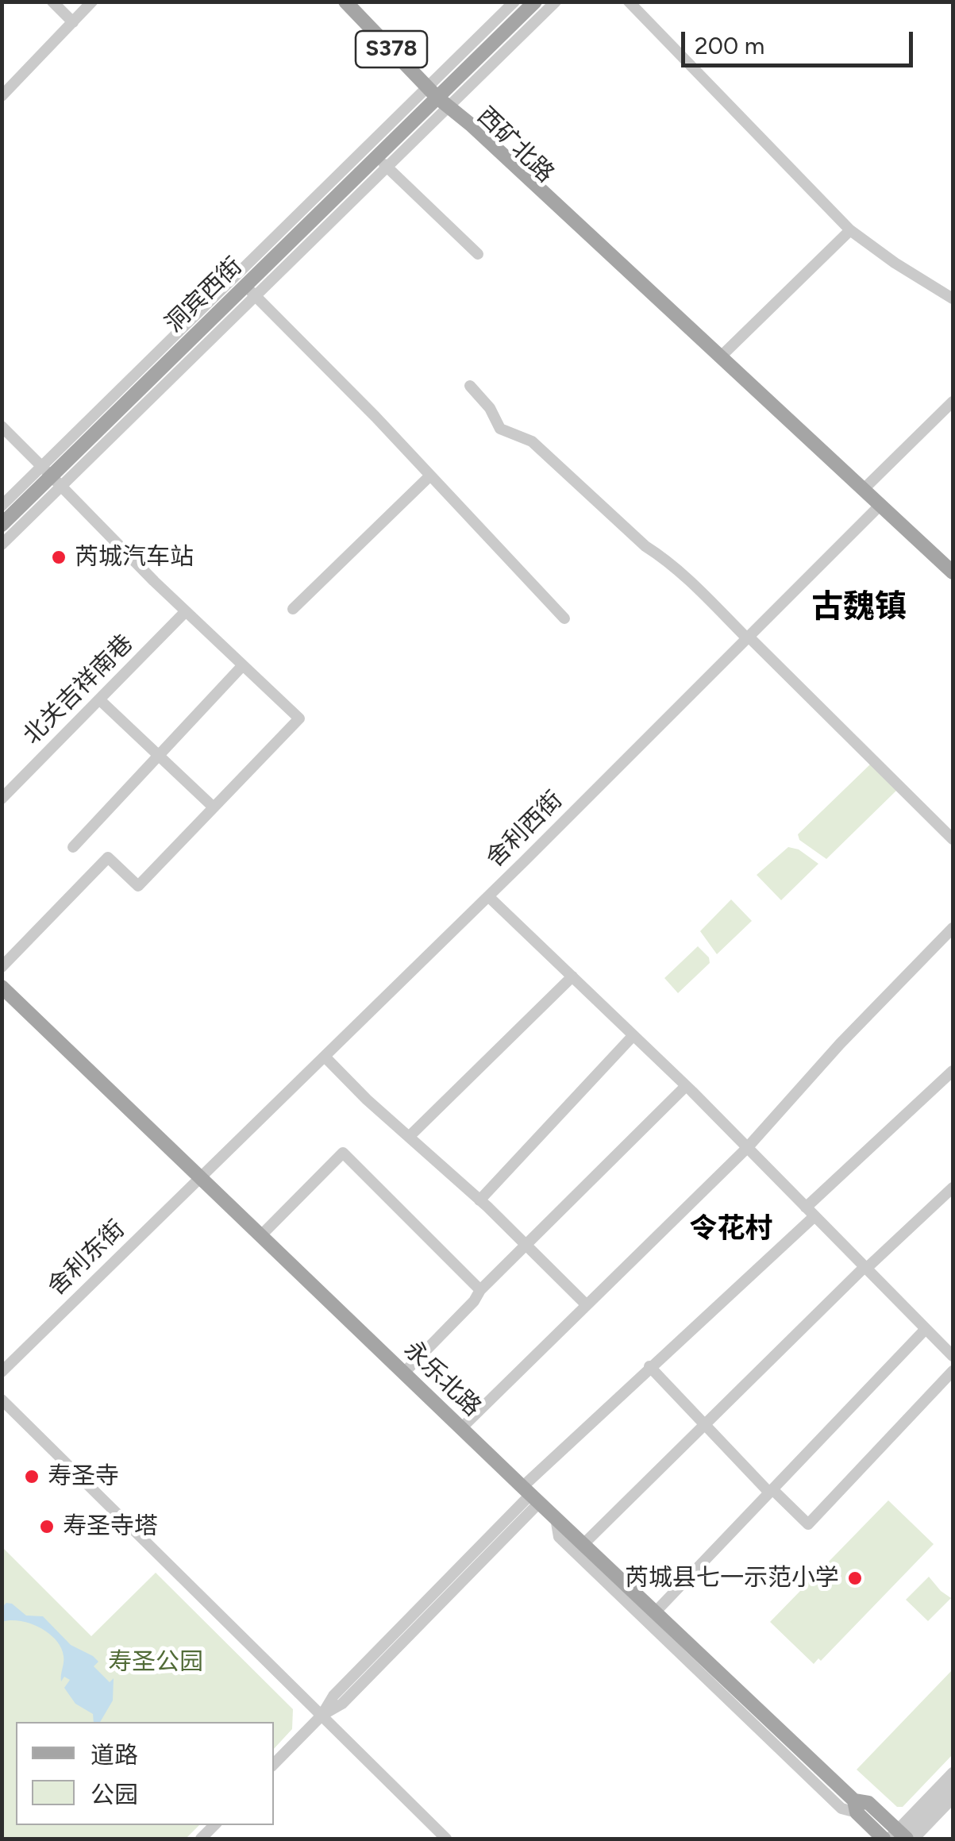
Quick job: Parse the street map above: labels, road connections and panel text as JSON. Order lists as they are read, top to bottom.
{
  "streets": {
    "main road": [
      "S378",
      "西矿北路",
      "洞宾西街",
      "永乐北路"
    ],
    "street": ["北关吉祥南巷", "舍利西街", "舍利东街"]
  },
  "crossings": [
    ["S378", "西矿北路"],
    ["S378", "洞宾西街"],
    ["西矿北路", "洞宾西街"],
    ["西矿北路", "舍利西街"],
    ["舍利西街", "舍利东街"],
    ["舍利西街", "永乐北路"],
    ["舍利东街", "永乐北路"]
  ],
  "districts": ["古魏镇", "令花村"],
  "parks": ["寿圣公园"],
  "places": [
    "芮城汽车站",
    "寿圣寺",
    "寿圣寺塔",
    "芮城县七一示范小学"
  ],
  "legend": ["道路", "公园"],
  "scale_bar": "200 m"
}
